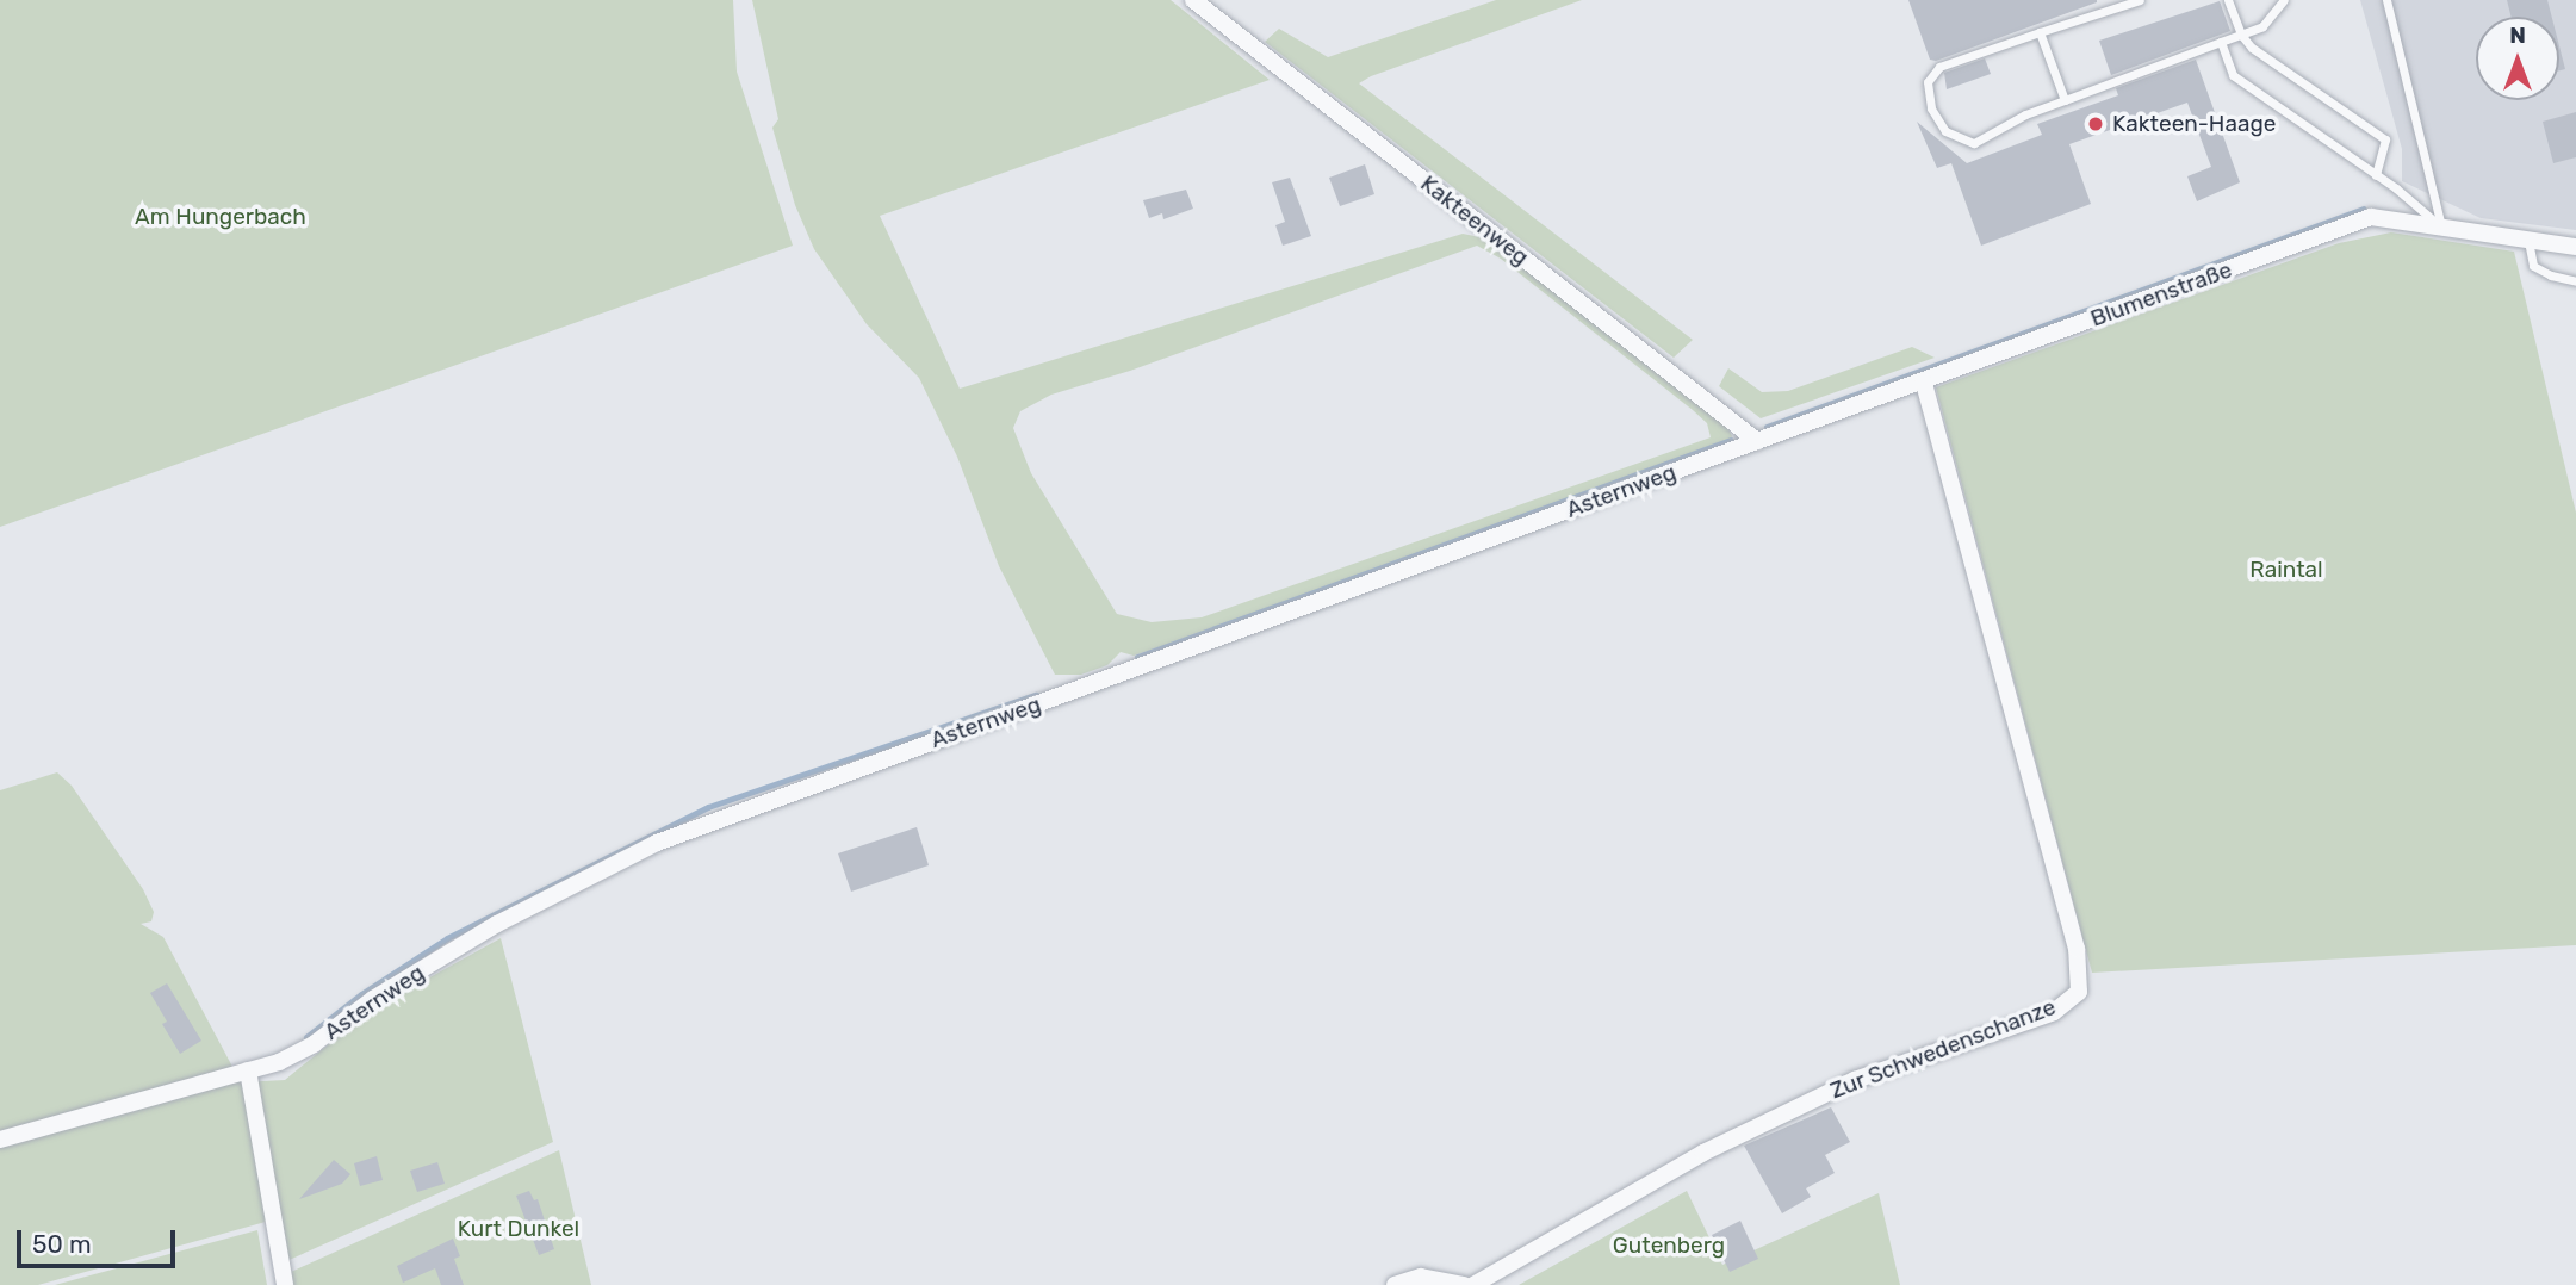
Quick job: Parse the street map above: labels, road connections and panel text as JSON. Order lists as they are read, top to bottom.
{
  "streets": {
    "street": [
      "Kakteenweg",
      "Blumenstraße",
      "Asternweg",
      "Zur Schwedenschanze"
    ]
  },
  "crossings": [
    ["Kakteenweg", "Blumenstraße"],
    ["Kakteenweg", "Asternweg"],
    ["Blumenstraße", "Asternweg"],
    ["Blumenstraße", "Zur Schwedenschanze"]
  ],
  "parks": [
    "Am Hungerbach",
    "Raintal",
    "Kurt Dunkel",
    "Gutenberg"
  ],
  "places": ["Kakteen-Haage"],
  "scale_bar": "50 m",
  "north": "top"
}
